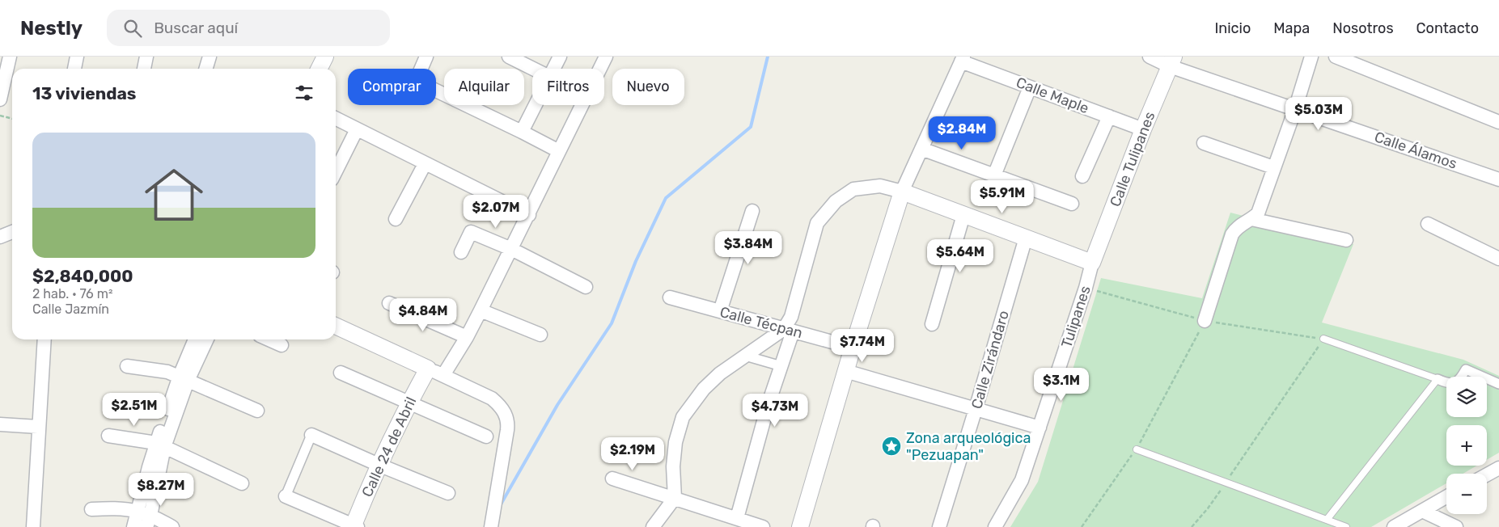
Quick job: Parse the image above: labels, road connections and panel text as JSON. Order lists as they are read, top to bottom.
{
  "streets": {
    "street": [
      "Calle Maple",
      "Calle Álamos",
      "Calle Tulipanes",
      "Tulipanes",
      "Calle Técpan",
      "Calle Zirándaro",
      "Calle 24 de Abril"
    ]
  },
  "crossings": [
    ["Calle Maple", "Calle Tulipanes"],
    ["Calle Álamos", "Calle Tulipanes"],
    ["Calle Tulipanes", "Tulipanes"]
  ],
  "places": {
    "place": ["Zona arqueológica \"Pezuapan\""]
  },
  "page": {
    "header": "Nestly",
    "search": "Buscar aquí",
    "nav": [
      "Inicio",
      "Mapa",
      "Nosotros",
      "Contacto"
    ],
    "chip": [
      "Comprar",
      "Alquilar",
      "Filtros",
      "Nuevo"
    ],
    "heading": "13 viviendas",
    "price": [
      "$5.03M",
      "$2.84M",
      "$5.91M",
      "$2.07M",
      "$3.84M",
      "$5.64M",
      "$4.84M",
      "$7.74M",
      "$3.1M",
      "$2.51M",
      "$4.73M",
      "$2.19M",
      "$8.27M"
    ],
    "list": [
      {
        "name": "$2,840,000",
        "note": "2 hab. · 76 m² · Calle Jazmín"
      }
    ],
    "map_buttons": ["+", "−"]
  }
}
